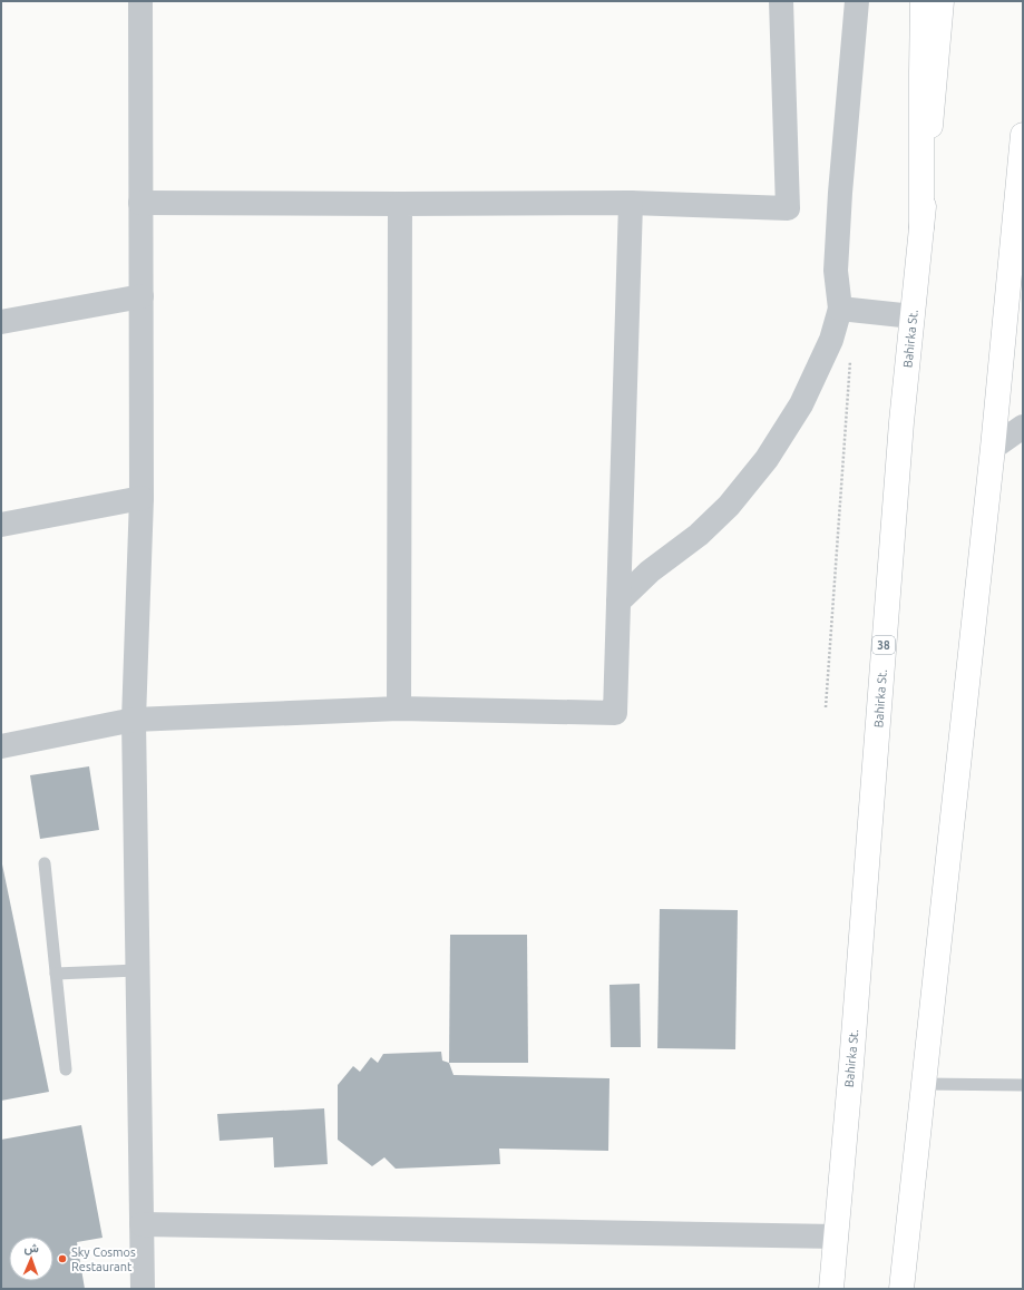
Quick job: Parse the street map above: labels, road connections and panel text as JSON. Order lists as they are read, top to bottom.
{
  "streets": {
    "main road": ["Bahirka St.", "38"]
  },
  "places": ["Sky Cosmos Restaurant"],
  "north": "top"
}
